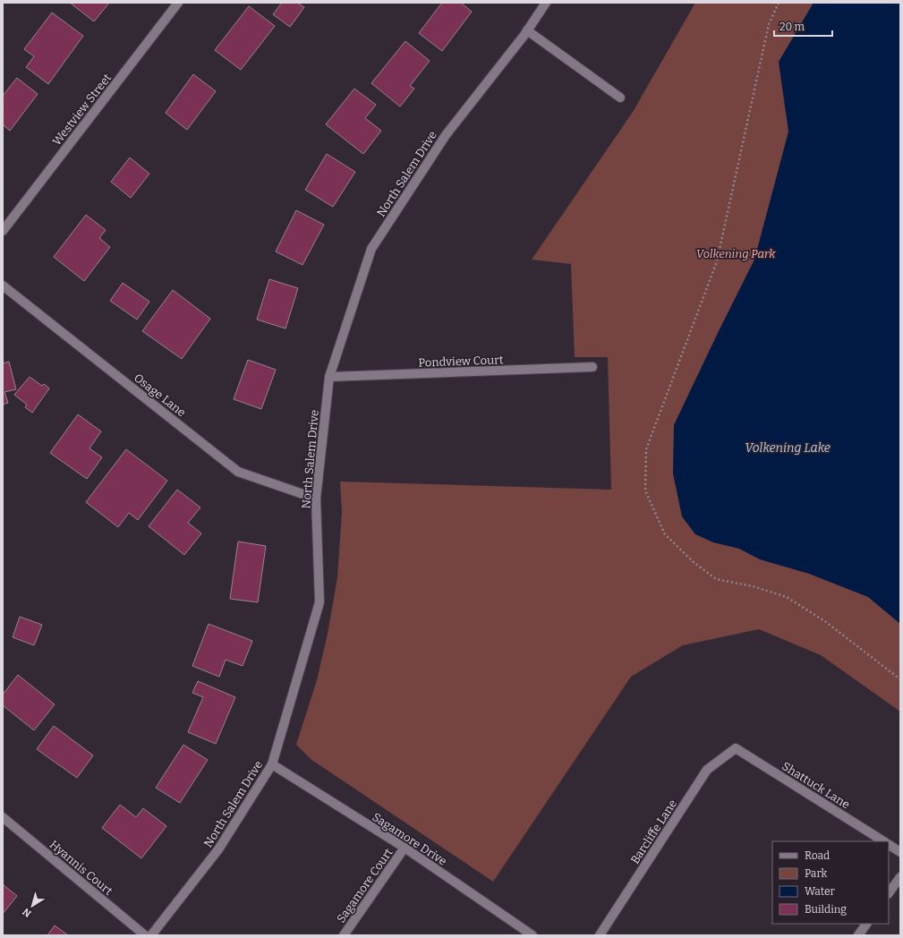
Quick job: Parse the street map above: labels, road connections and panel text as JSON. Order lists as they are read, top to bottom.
{
  "streets": {
    "street": [
      "Westview Street",
      "North Salem Drive",
      "Pondview Court",
      "Osage Lane",
      "Shattuck Lane",
      "Barcliffe Lane",
      "Sagamore Drive",
      "Hyannis Court",
      "Sagamore Court"
    ]
  },
  "crossings": [
    ["North Salem Drive", "Pondview Court"],
    ["North Salem Drive", "Osage Lane"],
    ["North Salem Drive", "Sagamore Drive"],
    ["Shattuck Lane", "Barcliffe Lane"],
    ["Sagamore Drive", "Sagamore Court"]
  ],
  "water": ["Volkening Lake"],
  "parks": ["Volkening Park"],
  "legend": [
    "Road",
    "Park",
    "Water",
    "Building"
  ],
  "scale_bar": "20 m",
  "north": "bottom left"
}
